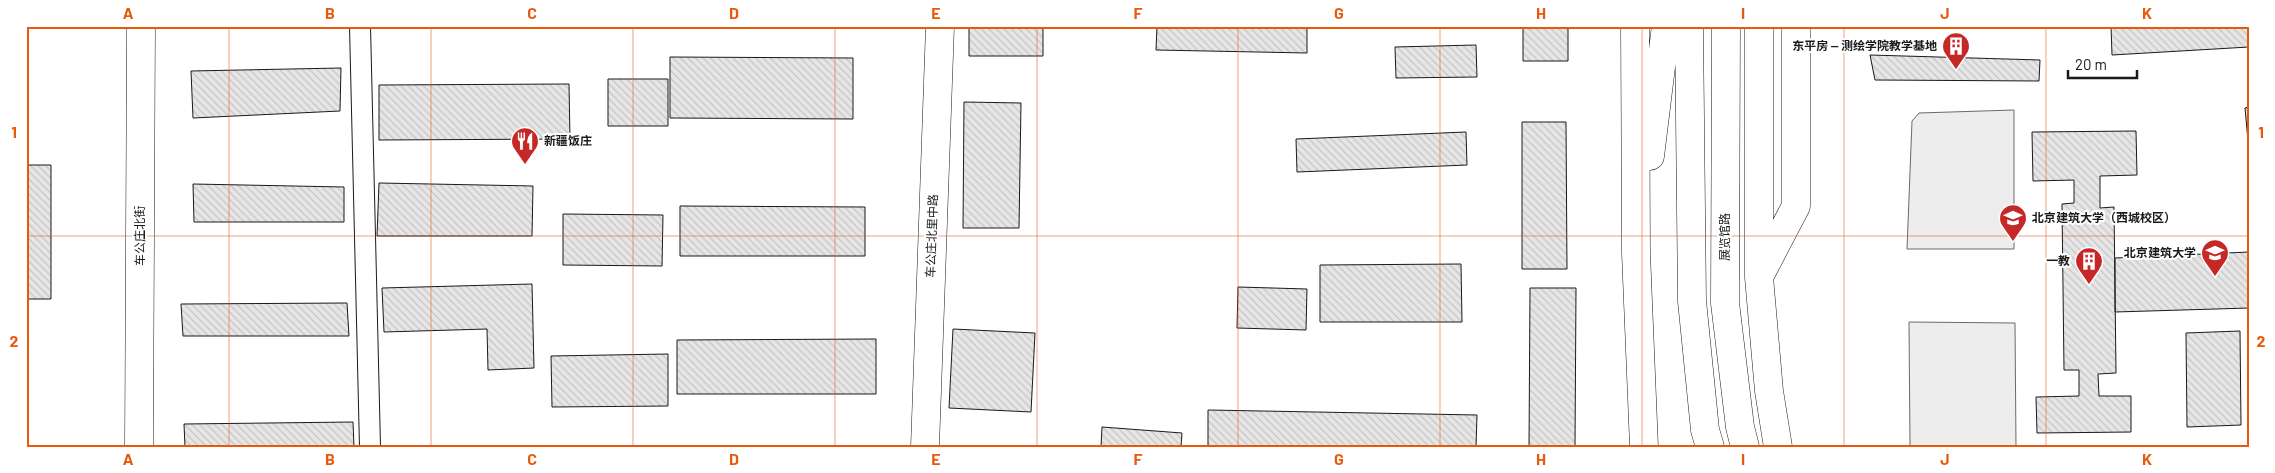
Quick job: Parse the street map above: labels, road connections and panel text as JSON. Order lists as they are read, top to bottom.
{
  "streets": {
    "street": ["车公庄北街", "车公庄北里中路", "展览馆路"]
  },
  "places": {
    "building": ["东平房 -- 测绘学院教学基地", "一教"],
    "restaurant": ["新疆饭庄"],
    "school or university": ["北京建筑大学（西城校区）", "北京建筑大学"]
  },
  "scale_bar": "20 m",
  "grid": {
    "columns": [
      "A",
      "B",
      "C",
      "D",
      "E",
      "F",
      "G",
      "H",
      "I",
      "J",
      "K"
    ],
    "rows": ["1", "2"]
  }
}
